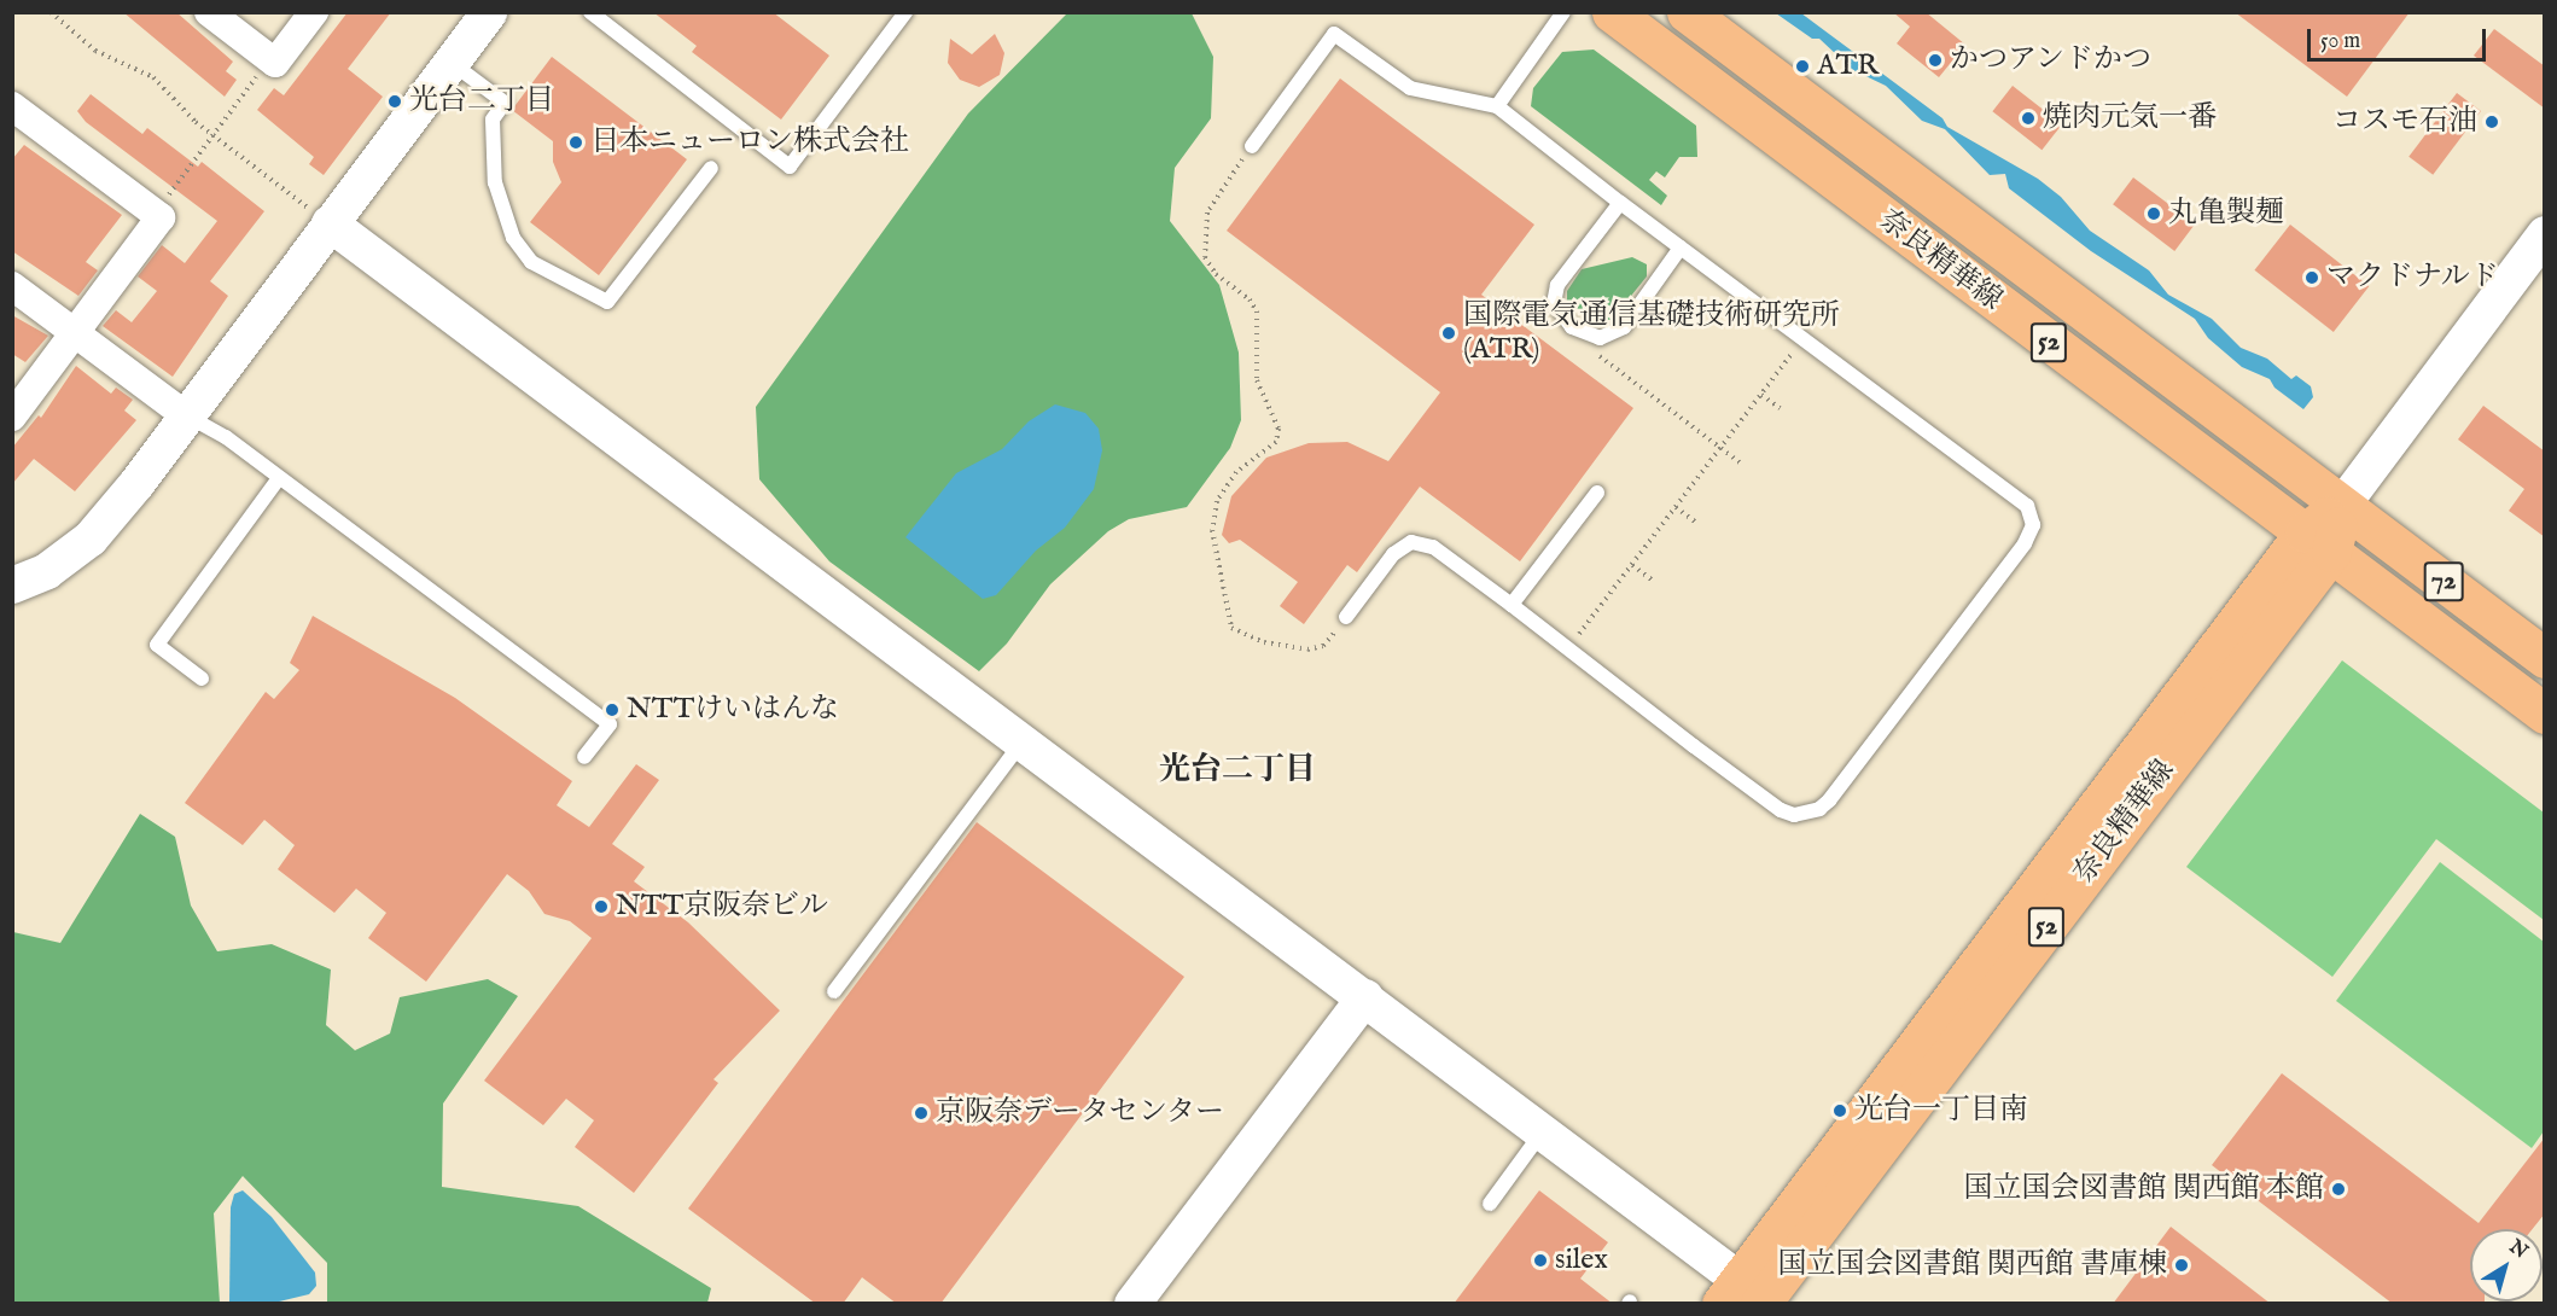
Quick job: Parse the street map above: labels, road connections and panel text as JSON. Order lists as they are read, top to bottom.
{
  "streets": {
    "main road": ["奈良精華線", "52", "72"]
  },
  "crossings": [
    ["奈良精華線", "72"]
  ],
  "districts": ["光台二丁目"],
  "places": [
    "かつアンドかつ",
    "ATR",
    "光台二丁目",
    "焼肉元気一番",
    "コスモ石油",
    "日本ニューロン株式会社",
    "丸亀製麺",
    "マクドナルド",
    "国際電気通信基礎技術研究所 (ATR)",
    "NTTけいはんな",
    "NTT京阪奈ビル",
    "光台一丁目南",
    "京阪奈データセンター",
    "国立国会図書館 関西館 本館",
    "silex",
    "国立国会図書館 関西館 書庫棟"
  ],
  "scale_bar": "50 m",
  "north": "top right"
}
